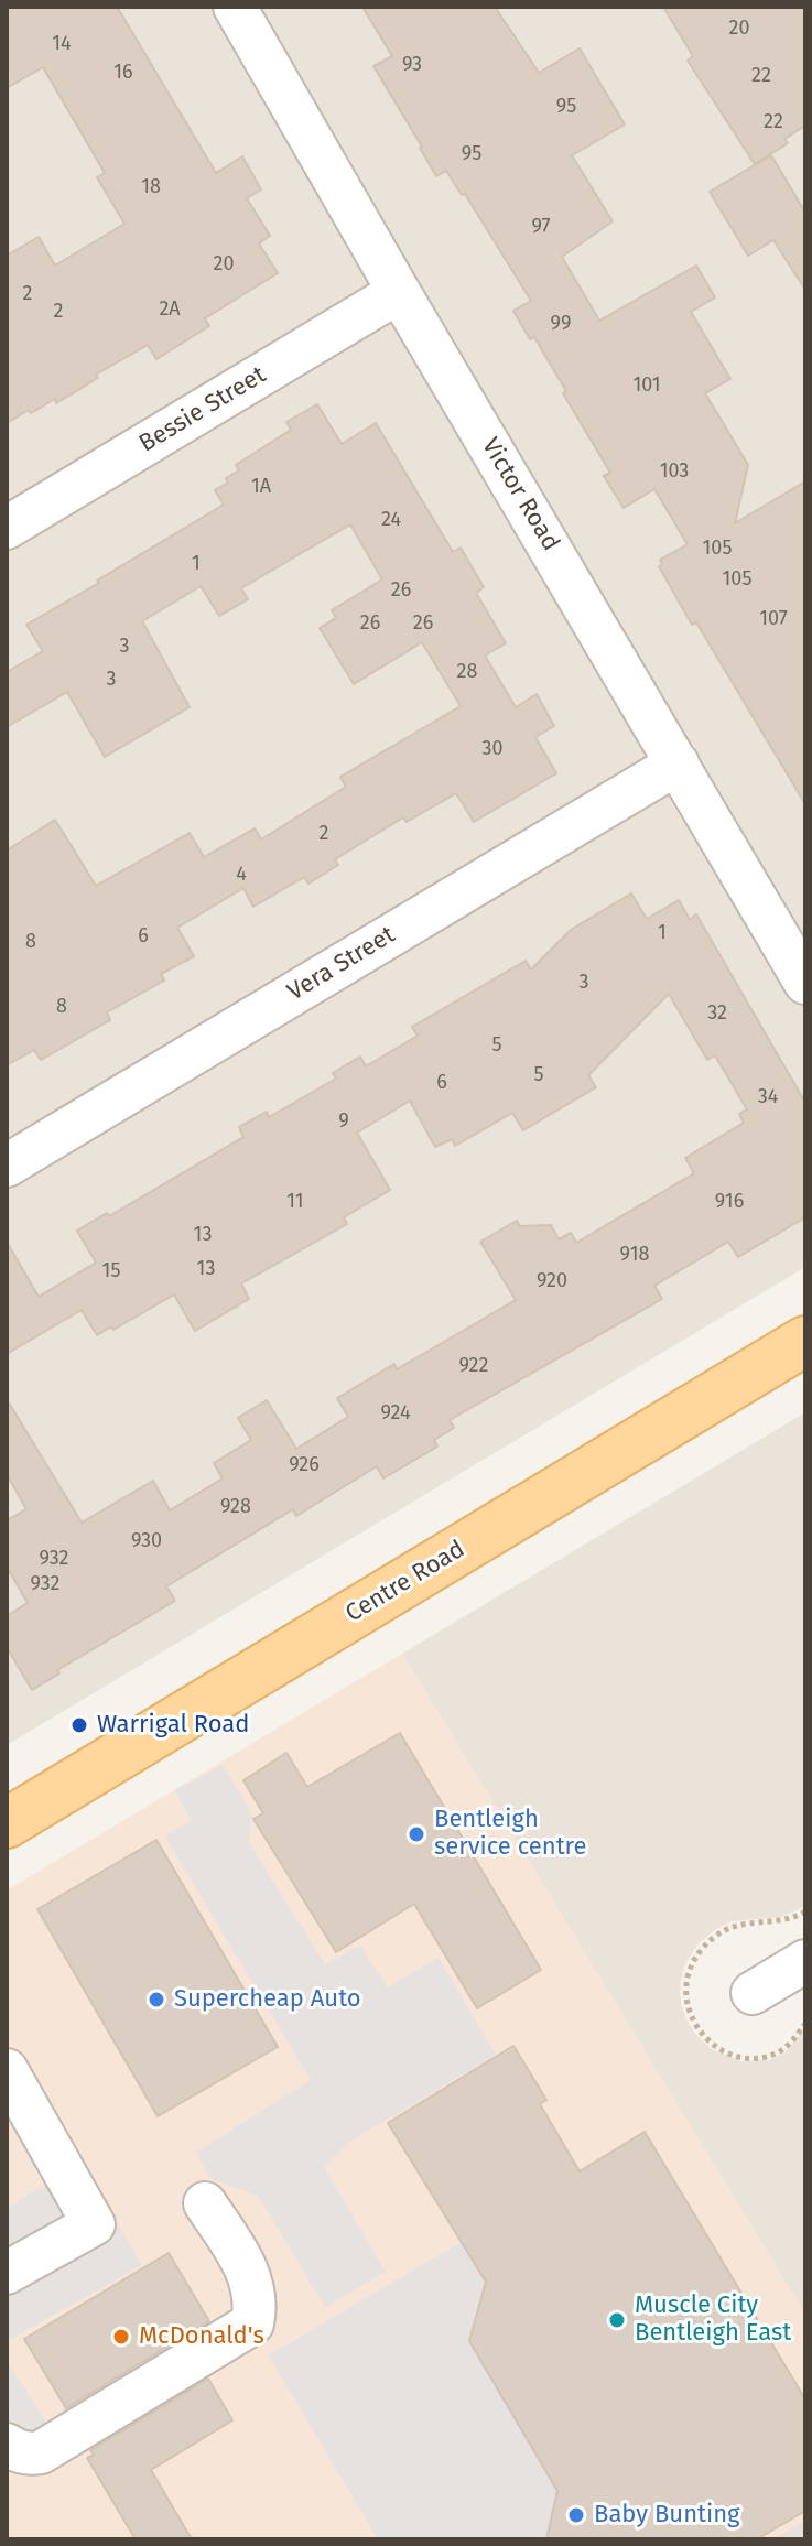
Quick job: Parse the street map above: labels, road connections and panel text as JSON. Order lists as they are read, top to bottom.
{
  "streets": {
    "main road": ["Centre Road"],
    "street": ["Bessie Street", "Victor Road", "Vera Street"]
  },
  "crossings": [
    ["Bessie Street", "Victor Road"],
    ["Victor Road", "Vera Street"]
  ],
  "places": [
    "Warrigal Road",
    "Bentleigh service centre",
    "Supercheap Auto",
    "Muscle City Bentleigh East",
    "McDonald's",
    "Baby Bunting"
  ],
  "house_numbers": [
    "20",
    "14",
    "93",
    "16",
    "22",
    "95",
    "22",
    "95",
    "18",
    "97",
    "20",
    "2",
    "2A",
    "2",
    "99",
    "101",
    "103",
    "1A",
    "24",
    "105",
    "1",
    "105",
    "26",
    "107",
    "26",
    "26",
    "3",
    "28",
    "3",
    "30",
    "2",
    "4",
    "1",
    "6",
    "8",
    "3",
    "8",
    "32",
    "5",
    "5",
    "6",
    "34",
    "9",
    "11",
    "916",
    "13",
    "918",
    "13",
    "15",
    "920",
    "922",
    "924",
    "926",
    "928",
    "930",
    "932",
    "932"
  ]
}
